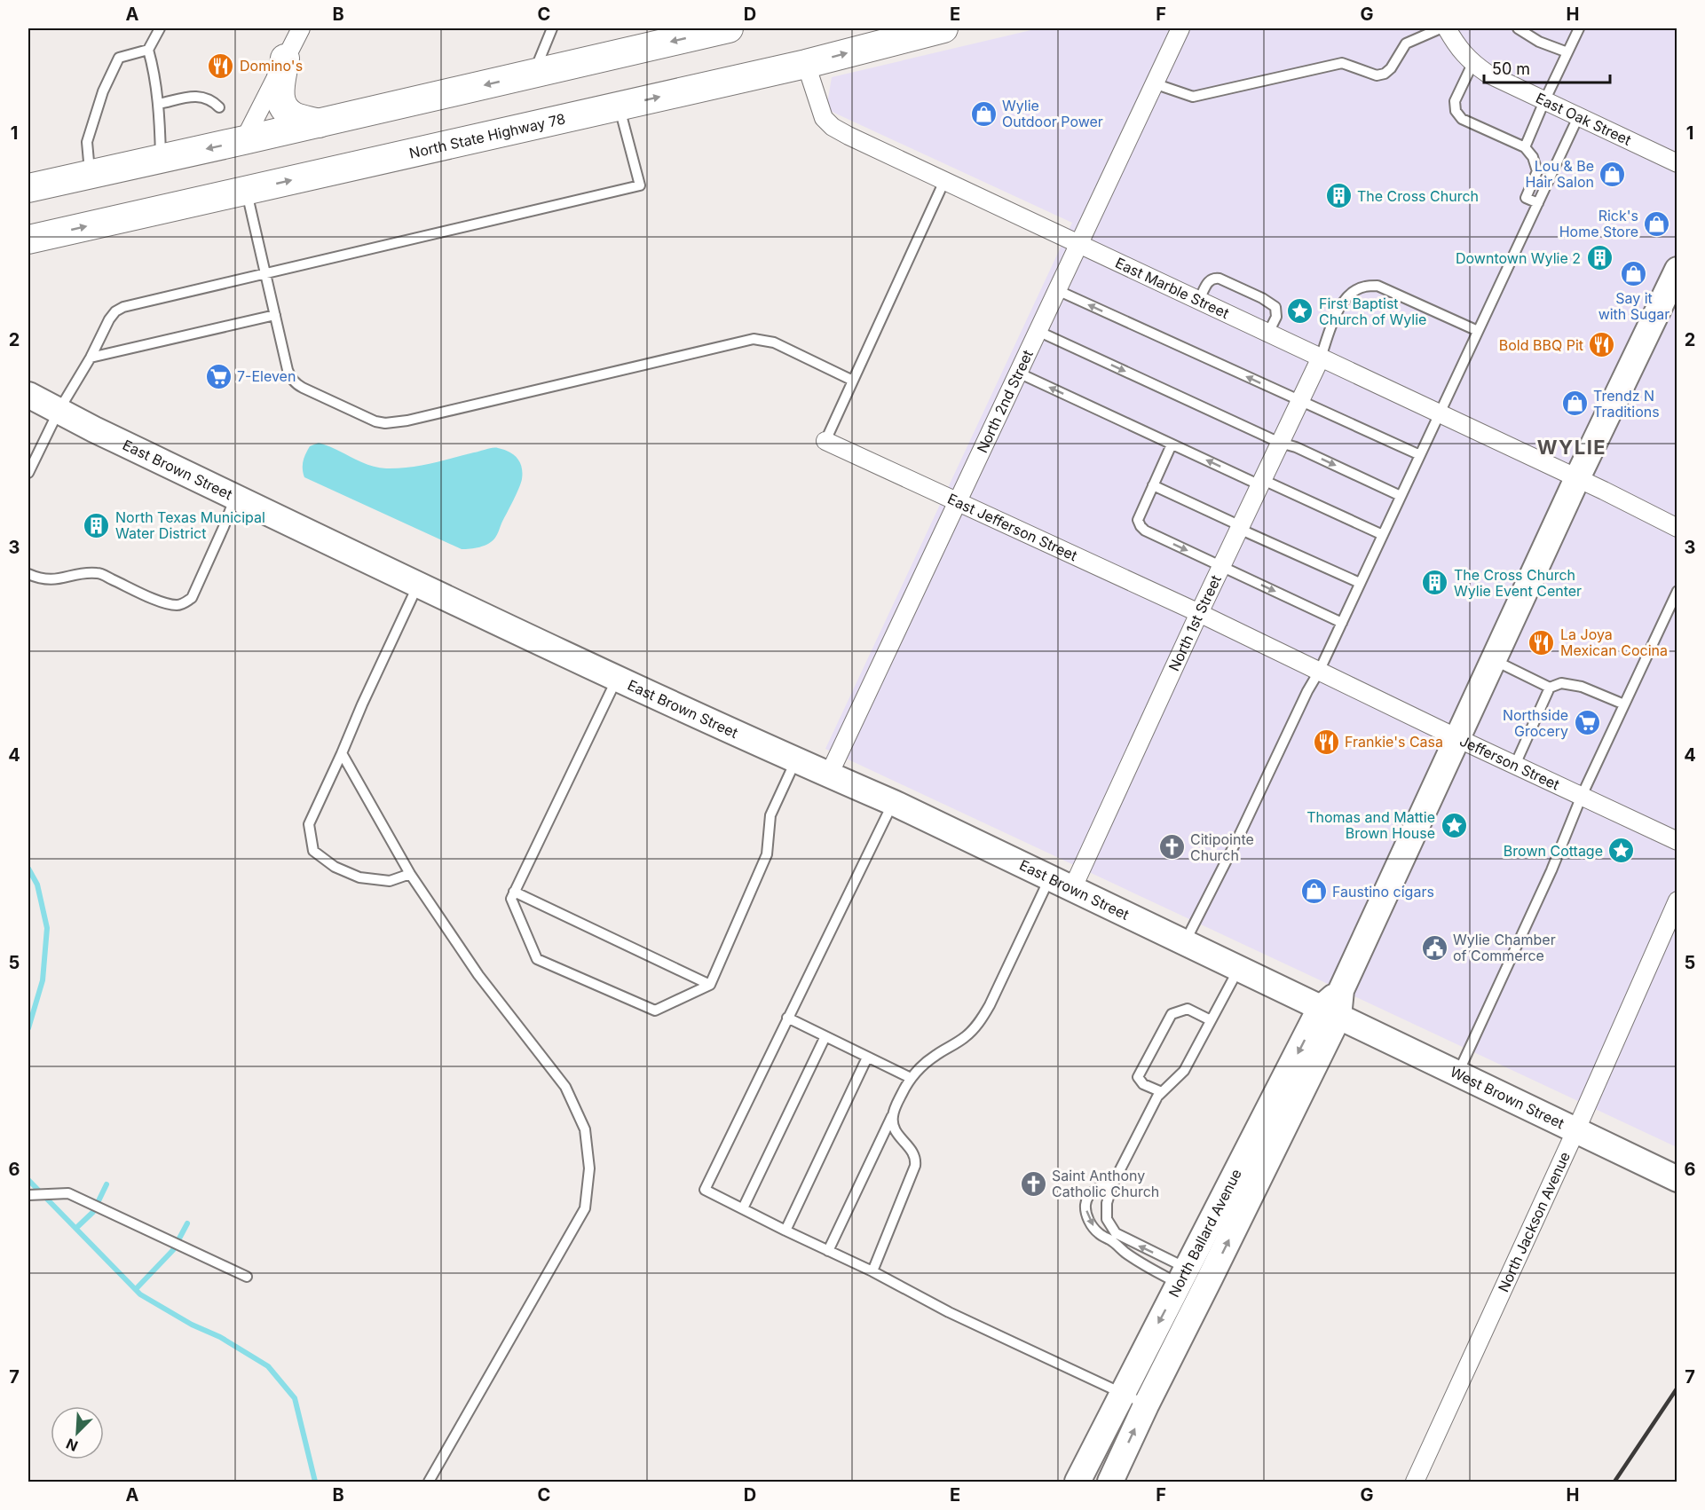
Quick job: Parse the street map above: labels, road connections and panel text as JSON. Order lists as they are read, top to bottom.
{
  "streets": {
    "main road": [
      "North State Highway 78",
      "East Brown Street",
      "West Brown Street",
      "North Ballard Avenue"
    ],
    "street": [
      "East Oak Street",
      "East Marble Street",
      "North 2nd Street",
      "East Jefferson Street",
      "North 1st Street",
      "Jefferson Street",
      "North Jackson Avenue"
    ]
  },
  "crossings": [
    ["North State Highway 78", "East Marble Street"],
    ["East Marble Street", "North 2nd Street"],
    ["East Marble Street", "North 1st Street"],
    ["East Marble Street", "North Ballard Avenue"],
    ["North 2nd Street", "East Brown Street"],
    ["North 2nd Street", "East Jefferson Street"],
    ["East Brown Street", "North 1st Street"],
    ["East Brown Street", "West Brown Street"],
    ["East Brown Street", "North Ballard Avenue"],
    ["East Jefferson Street", "North 1st Street"],
    ["East Jefferson Street", "Jefferson Street"],
    ["North 1st Street", "Jefferson Street"],
    ["Jefferson Street", "North Ballard Avenue"],
    ["West Brown Street", "North Jackson Avenue"],
    ["West Brown Street", "North Ballard Avenue"]
  ],
  "districts": ["WYLIE"],
  "places": {
    "restaurant": [
      "Domino's",
      "Bold BBQ Pit",
      "La Joya Mexican Cocina",
      "Frankie's Casa"
    ],
    "shop": [
      "Wylie Outdoor Power",
      "Lou & Be Hair Salon",
      "Rick's Home Store",
      "Say it with Sugar",
      "Trendz N Traditions",
      "Faustino cigars"
    ],
    "building": [
      "The Cross Church",
      "Downtown Wylie 2",
      "North Texas Municipal Water District",
      "The Cross Church Wylie Event Center"
    ],
    "place": ["First Baptist Church of Wylie", "Thomas and Mattie Brown House", "Brown Cottage"],
    "supermarket": ["7-Eleven", "Northside Grocery"],
    "church": ["Citipointe Church", "Saint Anthony Catholic Church"],
    "public building": ["Wylie Chamber of Commerce"]
  },
  "scale_bar": "50 m",
  "north": "bottom left",
  "grid": {
    "columns": [
      "A",
      "B",
      "C",
      "D",
      "E",
      "F",
      "G",
      "H"
    ],
    "rows": [
      "1",
      "2",
      "3",
      "4",
      "5",
      "6",
      "7"
    ]
  }
}
